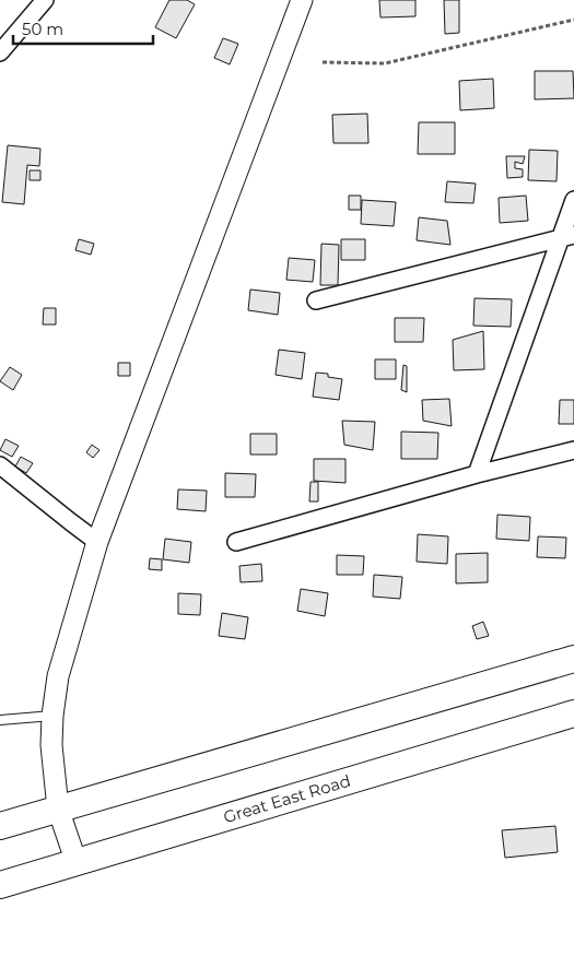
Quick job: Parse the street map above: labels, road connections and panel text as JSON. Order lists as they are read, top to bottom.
{
  "streets": {
    "main road": ["Great East Road"]
  },
  "scale_bar": "50 m"
}
